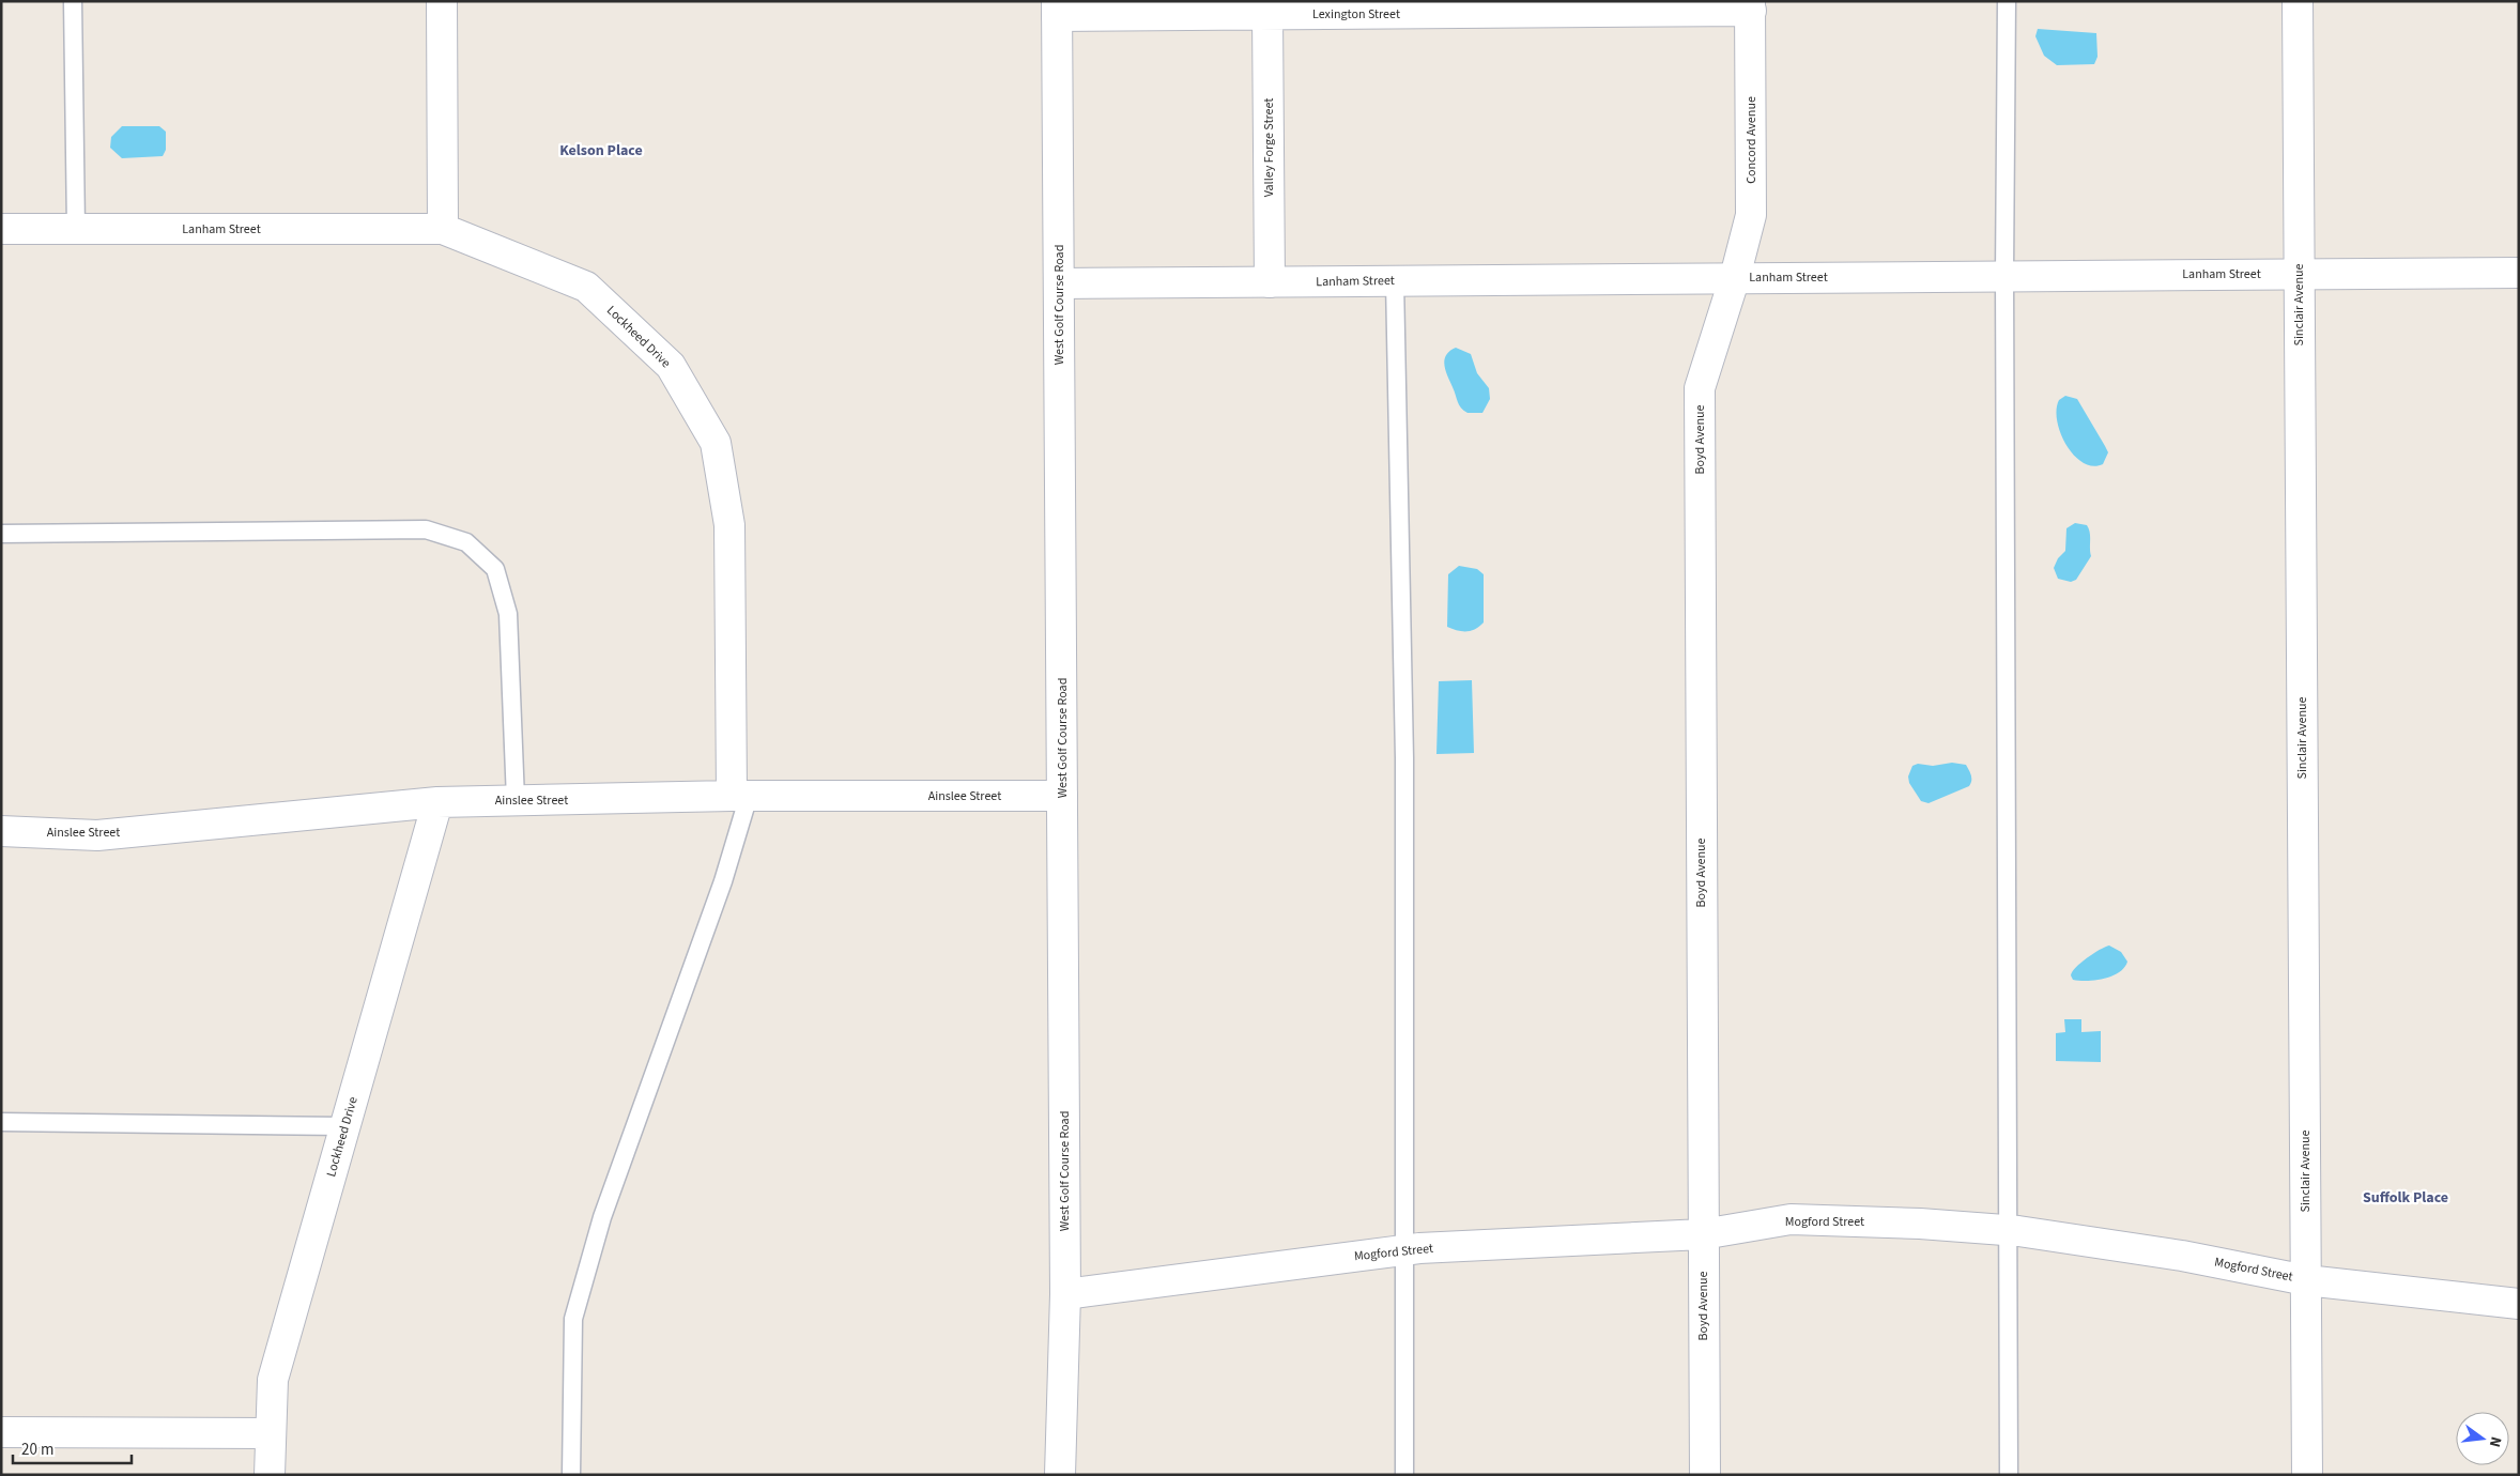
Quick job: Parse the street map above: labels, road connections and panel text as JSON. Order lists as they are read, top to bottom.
{
  "streets": {
    "street": [
      "Lexington Street",
      "Concord Avenue",
      "Valley Forge Street",
      "Lanham Street",
      "West Golf Course Road",
      "Sinclair Avenue",
      "Lockheed Drive",
      "Boyd Avenue",
      "Ainslee Street",
      "Mogford Street"
    ]
  },
  "crossings": [
    ["Lexington Street", "Concord Avenue"],
    ["Lexington Street", "Valley Forge Street"],
    ["Lexington Street", "West Golf Course Road"],
    ["Concord Avenue", "Lanham Street"],
    ["Concord Avenue", "Boyd Avenue"],
    ["Valley Forge Street", "Lanham Street"],
    ["Lanham Street", "West Golf Course Road"],
    ["Lanham Street", "Sinclair Avenue"],
    ["Lanham Street", "Lockheed Drive"],
    ["Lanham Street", "Boyd Avenue"],
    ["West Golf Course Road", "Ainslee Street"],
    ["West Golf Course Road", "Mogford Street"],
    ["Sinclair Avenue", "Mogford Street"],
    ["Lockheed Drive", "Ainslee Street"],
    ["Boyd Avenue", "Mogford Street"]
  ],
  "districts": ["Kelson Place", "Suffolk Place"],
  "scale_bar": "20 m",
  "north": "right"
}
